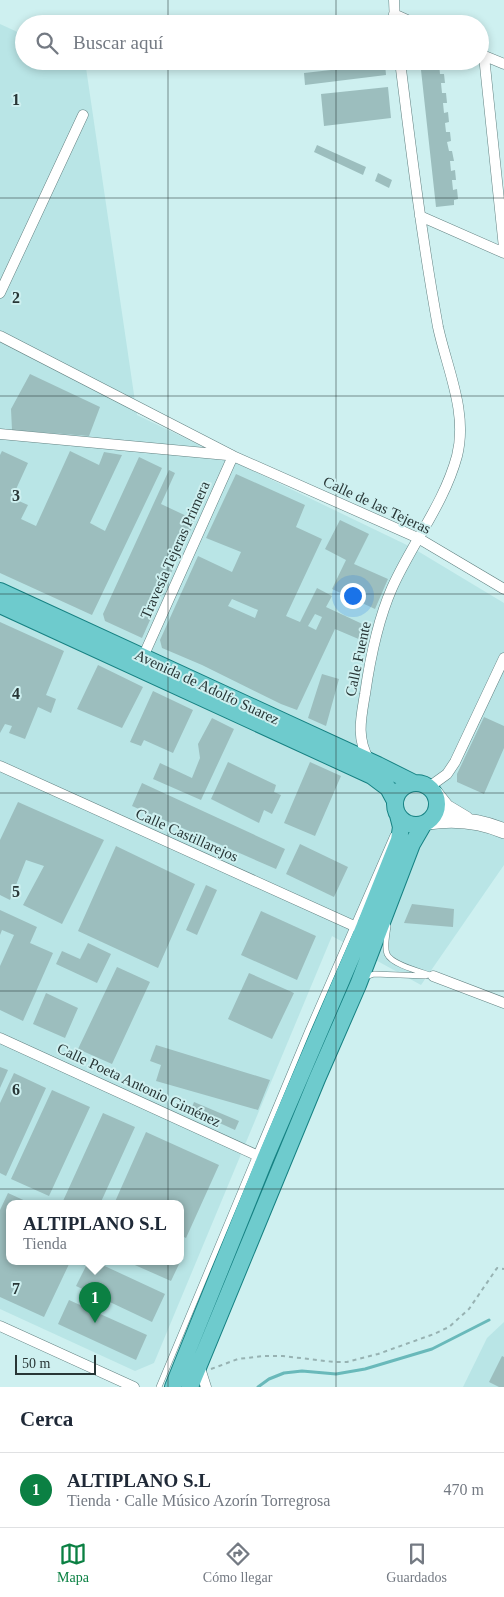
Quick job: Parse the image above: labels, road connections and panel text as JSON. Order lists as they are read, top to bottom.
{
  "streets": {
    "main road": ["Avenida de Adolfo Suarez"],
    "street": [
      "Calle de las Tejeras",
      "Travesía Tejeras Primera",
      "Calle Fuente",
      "Calle Castillarejos",
      "Calle Poeta Antonio Giménez"
    ]
  },
  "crossings": [
    ["Calle de las Tejeras", "Travesía Tejeras Primera"],
    ["Calle de las Tejeras", "Calle Fuente"],
    ["Travesía Tejeras Primera", "Avenida de Adolfo Suarez"],
    ["Calle Fuente", "Avenida de Adolfo Suarez"]
  ],
  "scale_bar": "50 m",
  "page": {
    "search": "Buscar aquí",
    "popup": ["ALTIPLANO S.L", "Tienda"],
    "pins": "1",
    "scale": "50 m",
    "heading": "Cerca",
    "list": [
      {
        "mark": "1",
        "name": "ALTIPLANO S.L",
        "note": "Tienda · Calle Músico Azorín Torregrosa",
        "value": "470 m"
      }
    ],
    "nav": ["Mapa", "Cómo llegar", "Guardados"]
  },
  "grid": {
    "rows": [
      "1",
      "2",
      "3",
      "4",
      "5",
      "6",
      "7"
    ]
  }
}
